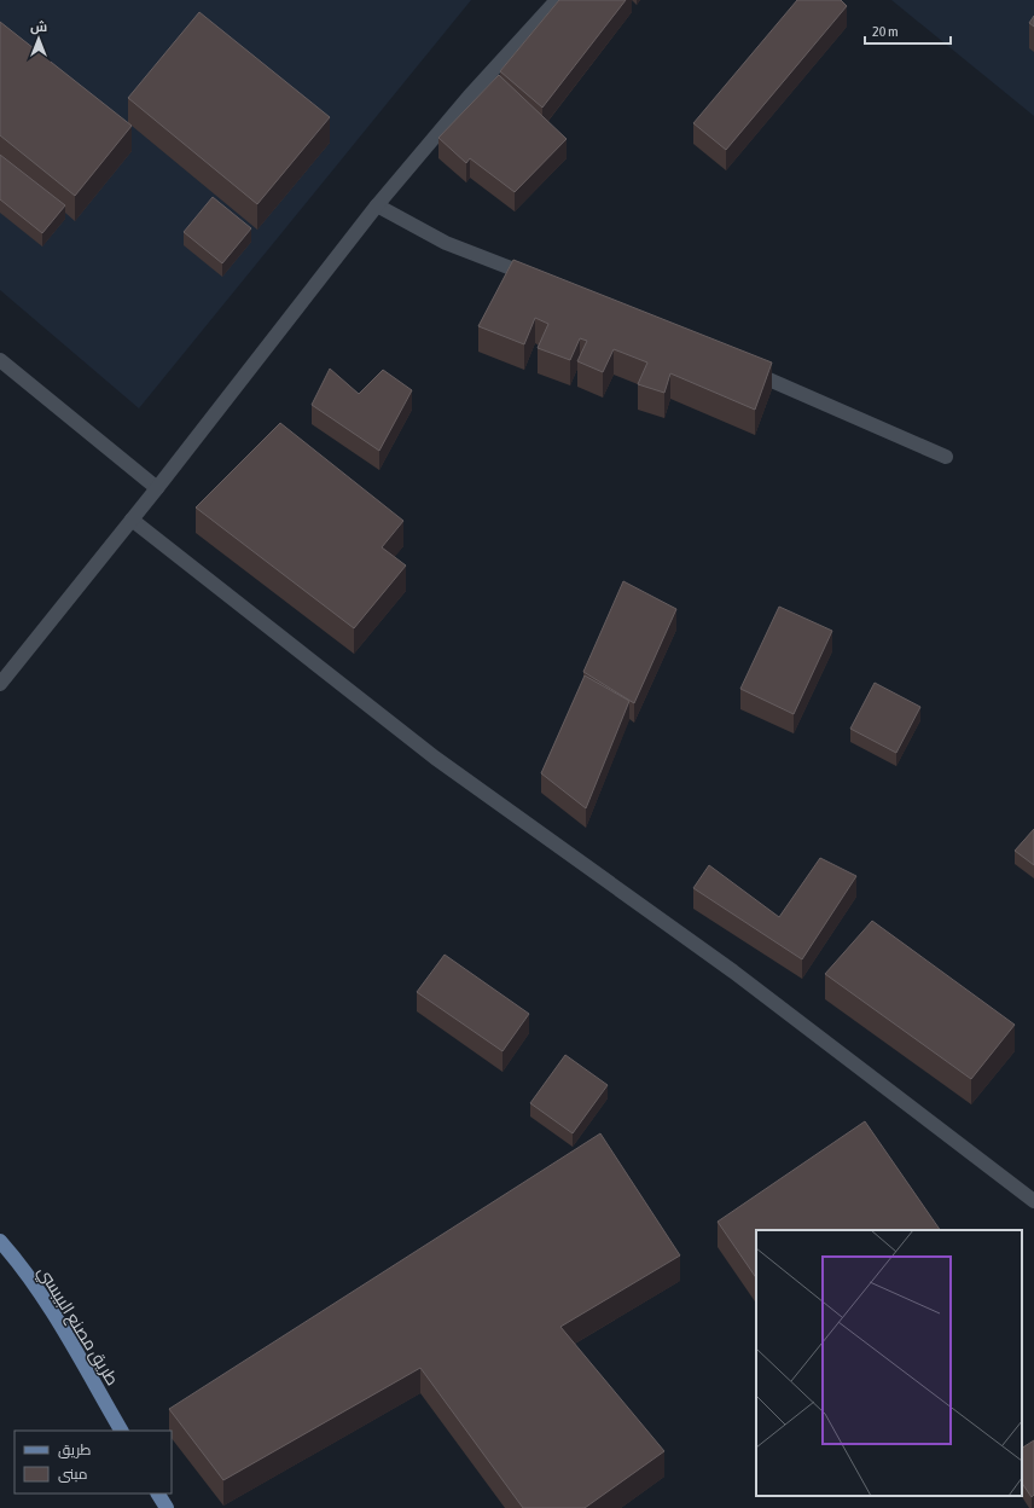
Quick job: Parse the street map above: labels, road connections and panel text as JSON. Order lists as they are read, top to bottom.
{
  "streets": {
    "main road": ["طريق مصنع البيبسي"]
  },
  "legend": ["طريق", "مبنى"],
  "scale_bar": "20 m",
  "north": "top"
}
